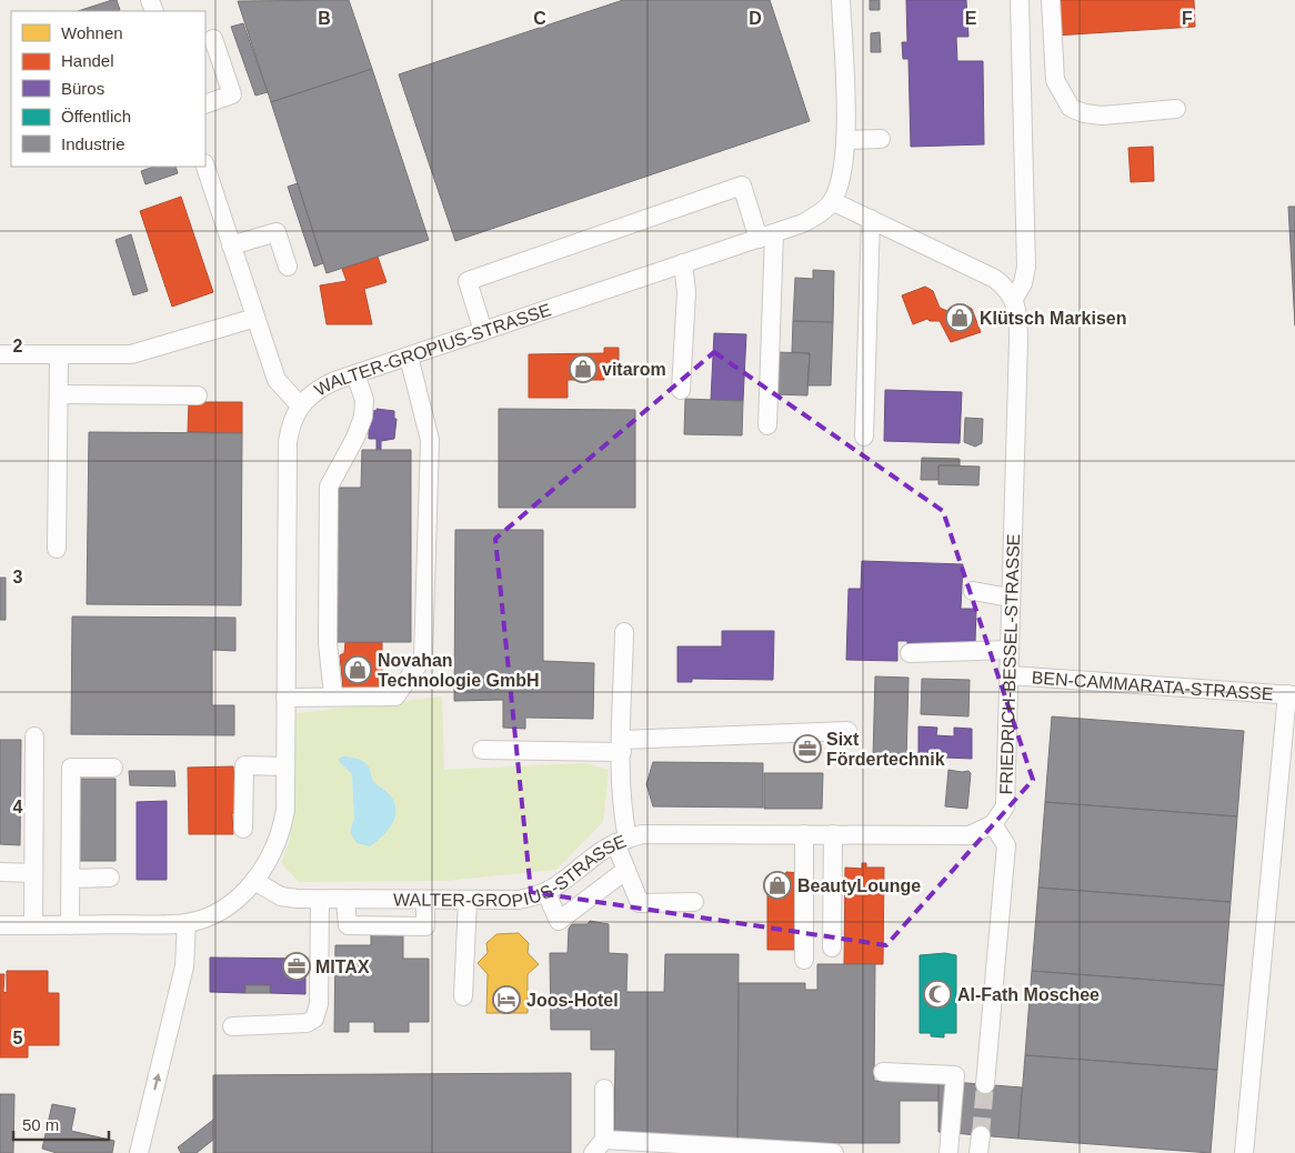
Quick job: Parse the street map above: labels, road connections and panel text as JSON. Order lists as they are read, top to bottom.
{
  "streets": {
    "street": ["WALTER-GROPIUS-STRASSE", "FRIEDRICH-BESSEL-STRASSE", "BEN-CAMMARATA-STRASSE"]
  },
  "crossings": [
    ["FRIEDRICH-BESSEL-STRASSE", "BEN-CAMMARATA-STRASSE"]
  ],
  "places": {
    "shop": [
      "Klütsch Markisen",
      "vitarom",
      "Novahan Technologie GmbH",
      "BeautyLounge"
    ],
    "office": ["Sixt Fördertechnik", "MITAX"],
    "mosque": ["Al-Fath Moschee"],
    "hotel": ["Joos-Hotel"]
  },
  "legend": [
    "Wohnen",
    "Handel",
    "Büros",
    "Öffentlich",
    "Industrie"
  ],
  "scale_bar": "50 m",
  "grid": {
    "columns": [
      "B",
      "C",
      "D",
      "E",
      "F"
    ],
    "rows": [
      "2",
      "3",
      "4",
      "5"
    ]
  }
}
